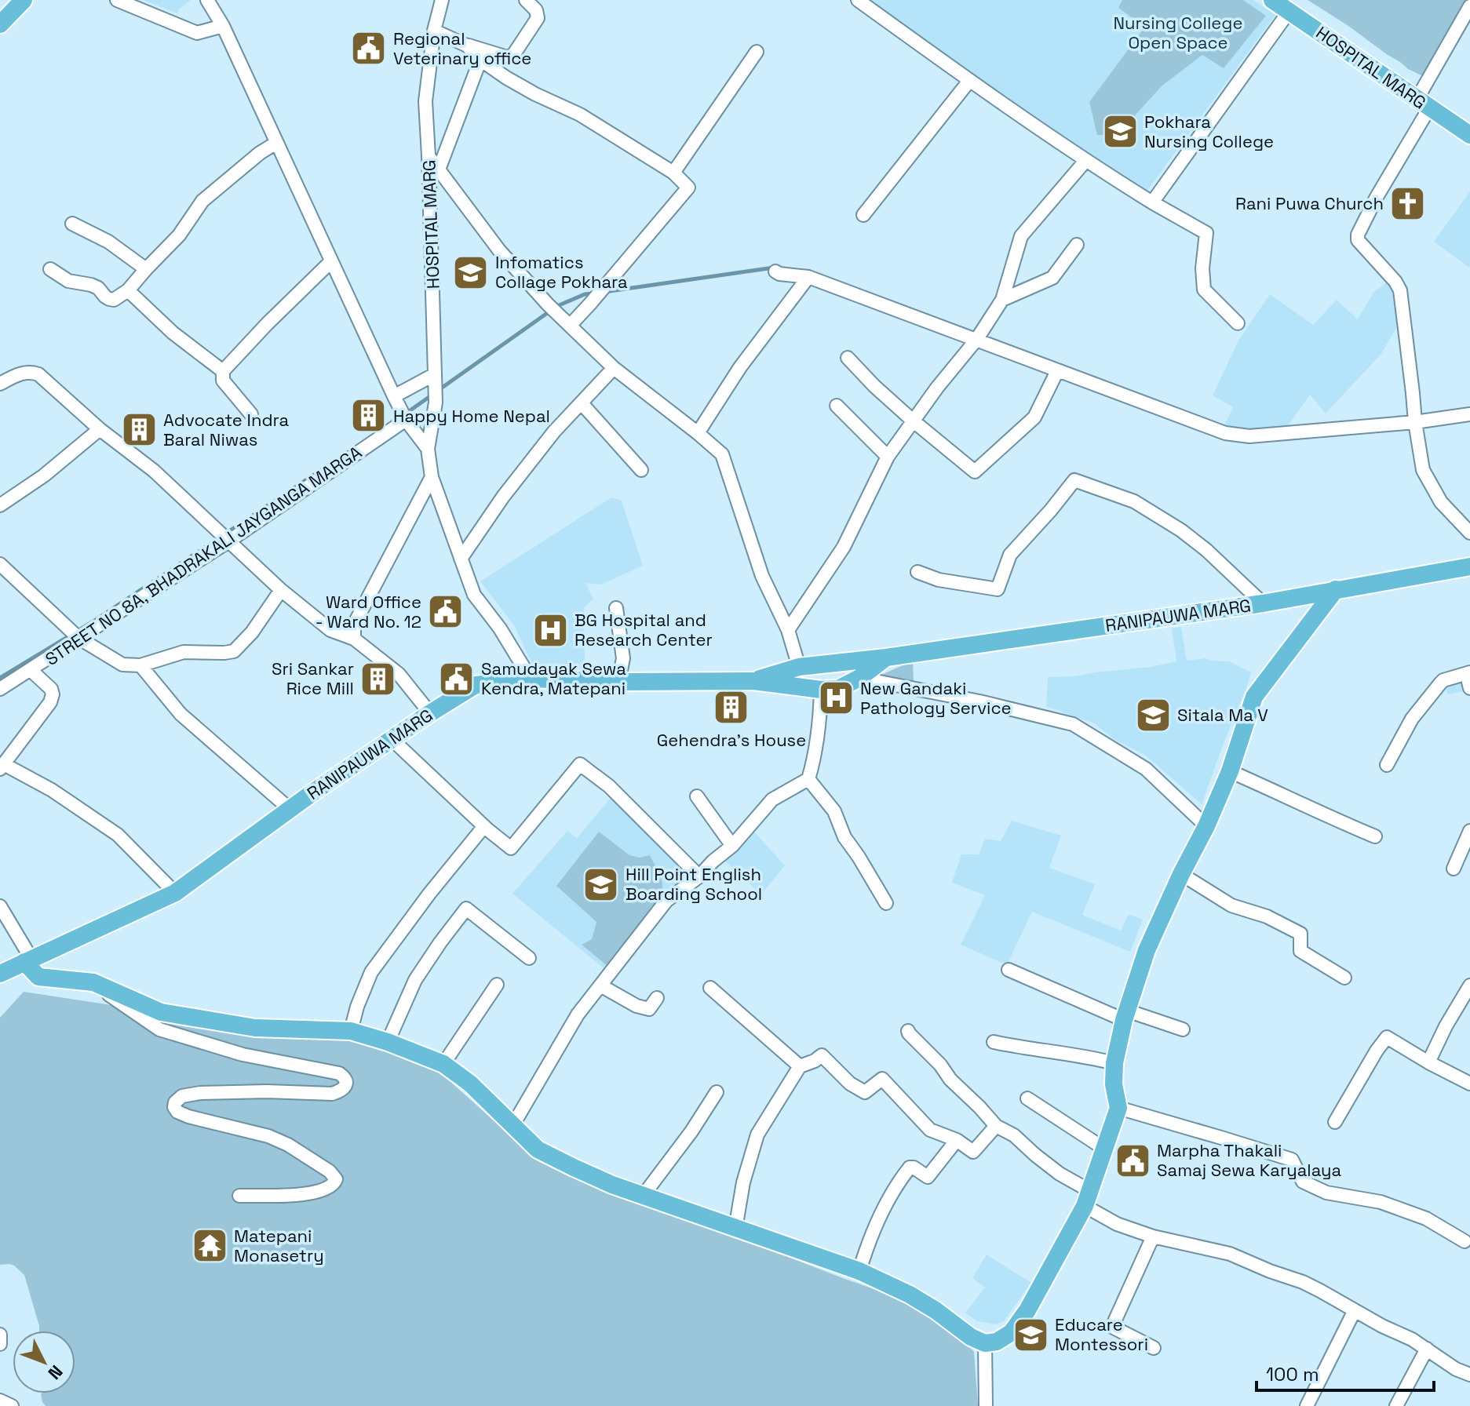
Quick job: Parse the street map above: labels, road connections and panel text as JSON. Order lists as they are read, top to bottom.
{
  "streets": {
    "main road": ["HOSPITAL MARG", "RANIPAUWA MARG"],
    "street": ["STREET NO 8A, BHADRAKALI JAYGANGA MARGA"]
  },
  "parks": ["Nursing College Open Space"],
  "places": {
    "public building": [
      "Regional Veterinary office",
      "Ward Office - Ward No. 12",
      "Samudayak Sewa Kendra, Matepani",
      "Marpha Thakali Samaj Sewa Karyalaya"
    ],
    "school or university": [
      "Pokhara Nursing College",
      "Infomatics Collage Pokhara",
      "Sitala Ma V",
      "Hill Point English Boarding School",
      "Educare Montessori"
    ],
    "church": ["Rani Puwa Church"],
    "building": [
      "Happy Home Nepal",
      "Advocate Indra Baral Niwas",
      "Sri Sankar Rice Mill",
      "Gehendra's House"
    ],
    "hospital": ["BG Hospital and Research Center", "New Gandaki Pathology Service"],
    "temple": ["Matepani Monasetry"]
  },
  "scale_bar": "100 m",
  "north": "bottom right"
}
